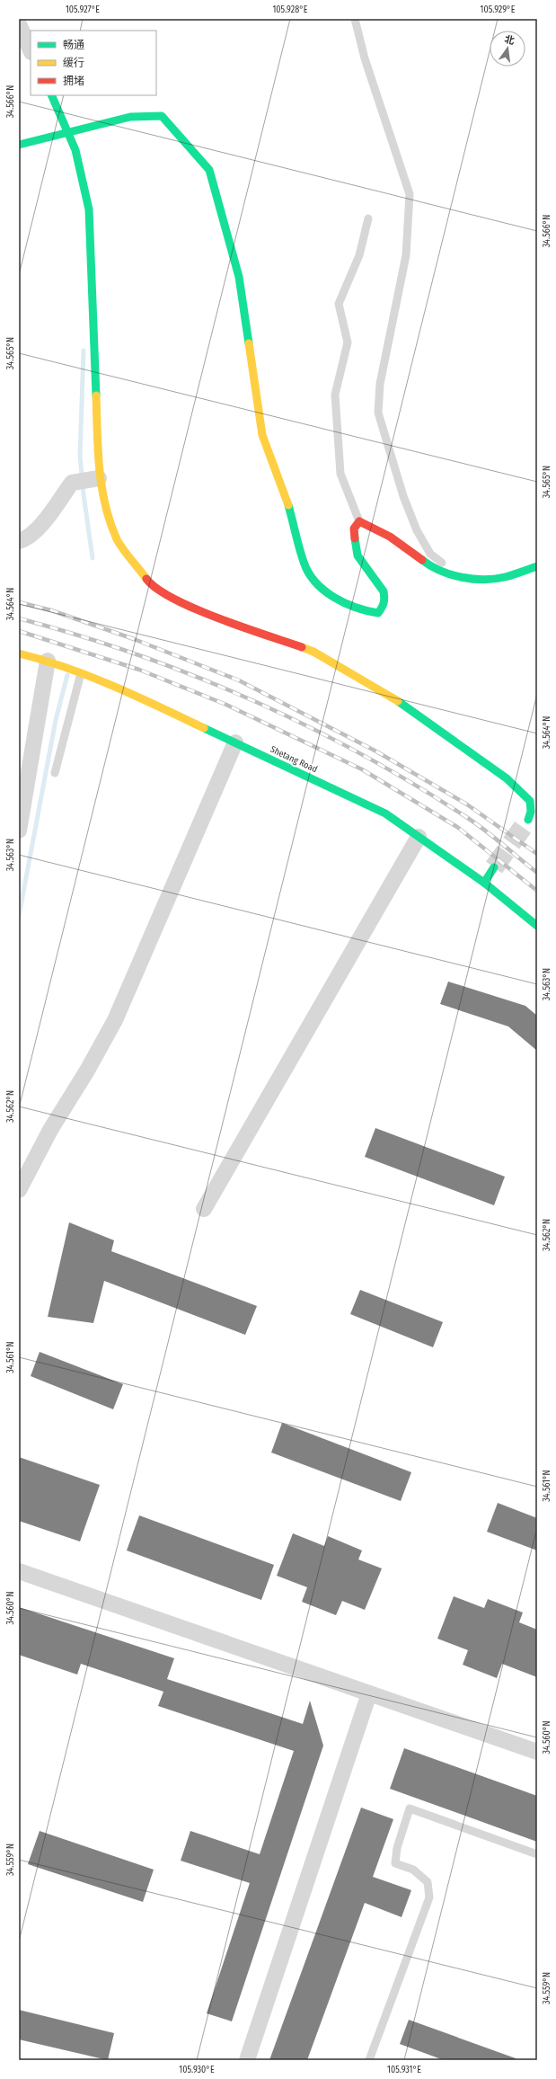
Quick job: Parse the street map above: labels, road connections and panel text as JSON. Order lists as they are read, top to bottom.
{
  "streets": {
    "street": ["Shetang Road"]
  },
  "legend": ["畅通", "缓行", "拥堵"],
  "north": "top",
  "coordinates": [
    "105.927°E",
    "105.928°E",
    "105.929°E",
    "34.566°N",
    "34.565°N",
    "34.564°N",
    "34.563°N",
    "34.562°N",
    "34.561°N",
    "34.560°N",
    "34.559°N",
    "105.930°E",
    "105.931°E"
  ]
}
